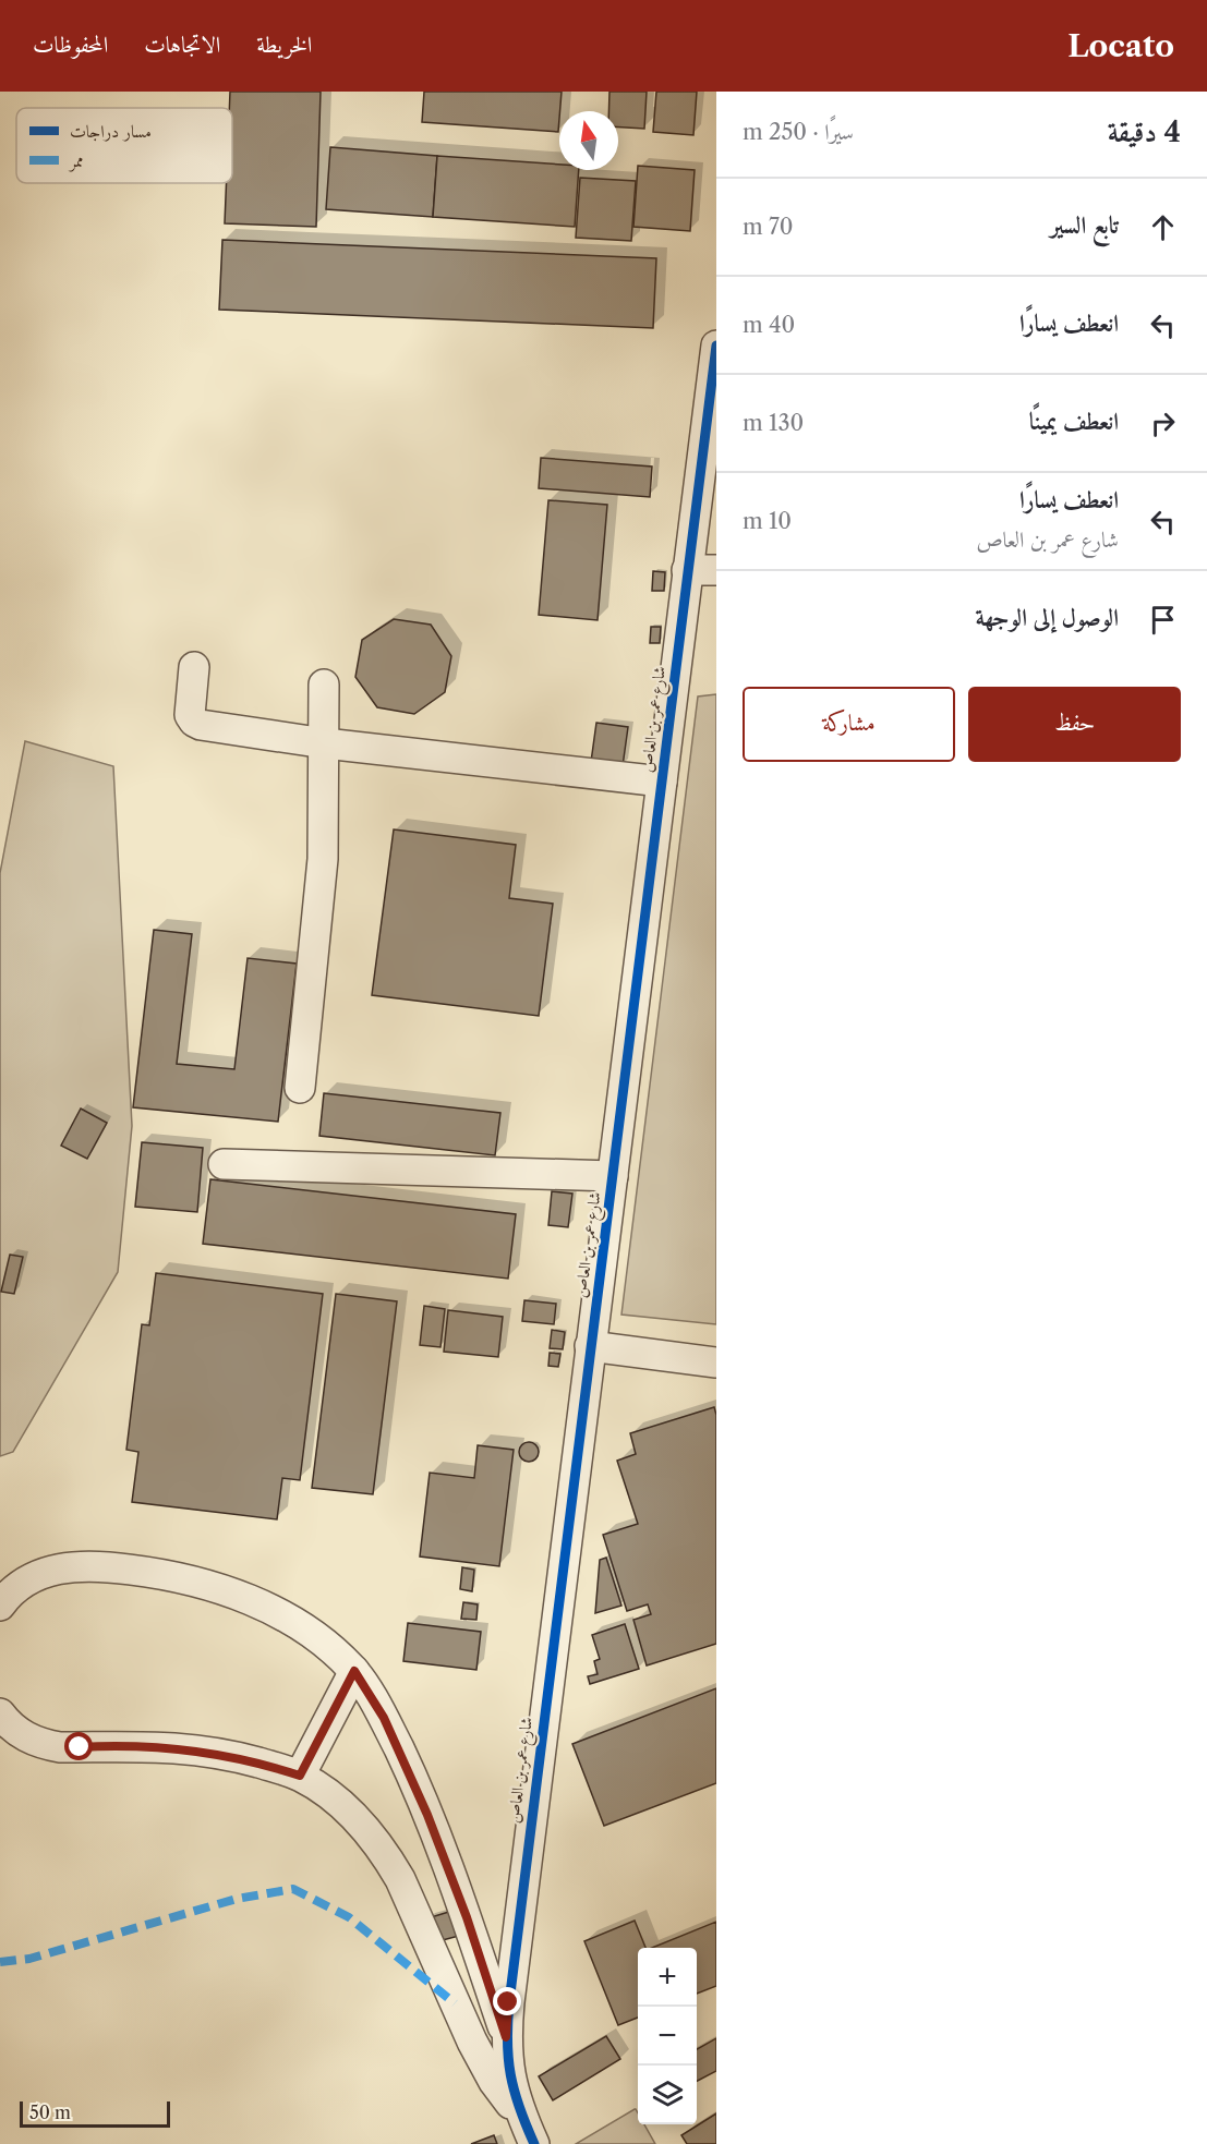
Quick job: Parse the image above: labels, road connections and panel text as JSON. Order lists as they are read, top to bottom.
{
  "streets": {
    "street": ["شارع عمر بن العاص"]
  },
  "legend": ["مسار دراجات", "ممر"],
  "scale_bar": "50 m",
  "north": "top",
  "page": {
    "header": "Locato",
    "nav": ["الخريطة", "الاتجاهات", "المحفوظات"],
    "heading": ["4 دقيقة", "سيرًا · 250 m"],
    "list": [
      ["تابع السير", "70 m"],
      ["انعطف يسارًا", "40 m"],
      ["انعطف يمينًا", "130 m"],
      ["انعطف يسارًا", "شارع عمر بن العاص", "10 m"],
      "الوصول إلى الوجهة"
    ],
    "buttons": ["حفظ", "مشاركة"],
    "map_buttons": ["+", "−"],
    "scale": "50 m"
  }
}
